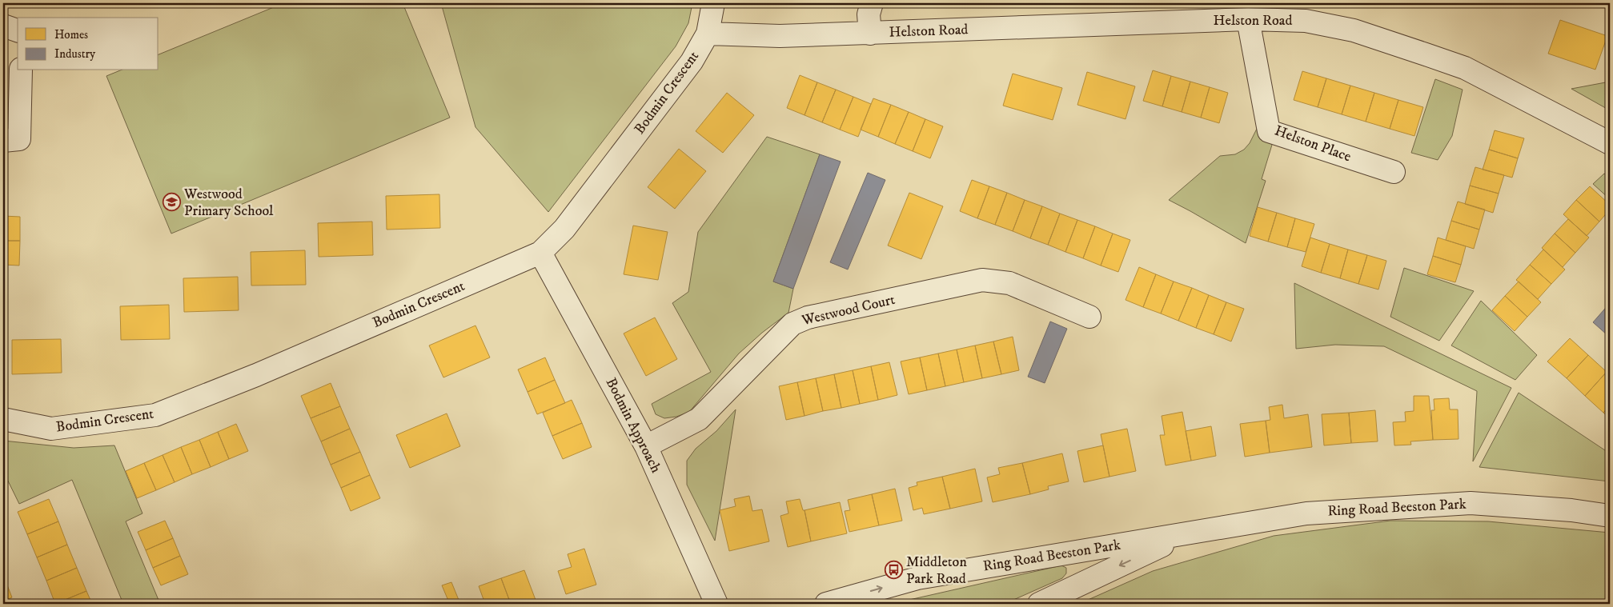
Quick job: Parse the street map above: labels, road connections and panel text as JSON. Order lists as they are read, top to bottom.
{
  "streets": {
    "street": [
      "Helston Road",
      "Bodmin Crescent",
      "Helston Place",
      "Westwood Court",
      "Bodmin Approach",
      "Ring Road Beeston Park"
    ]
  },
  "crossings": [
    ["Helston Road", "Bodmin Crescent"],
    ["Helston Road", "Helston Place"],
    ["Bodmin Crescent", "Bodmin Approach"],
    ["Westwood Court", "Bodmin Approach"]
  ],
  "places": {
    "school or university": ["Westwood Primary School"],
    "bus stop": ["Middleton Park Road"]
  },
  "legend": ["Homes", "Industry"]
}
